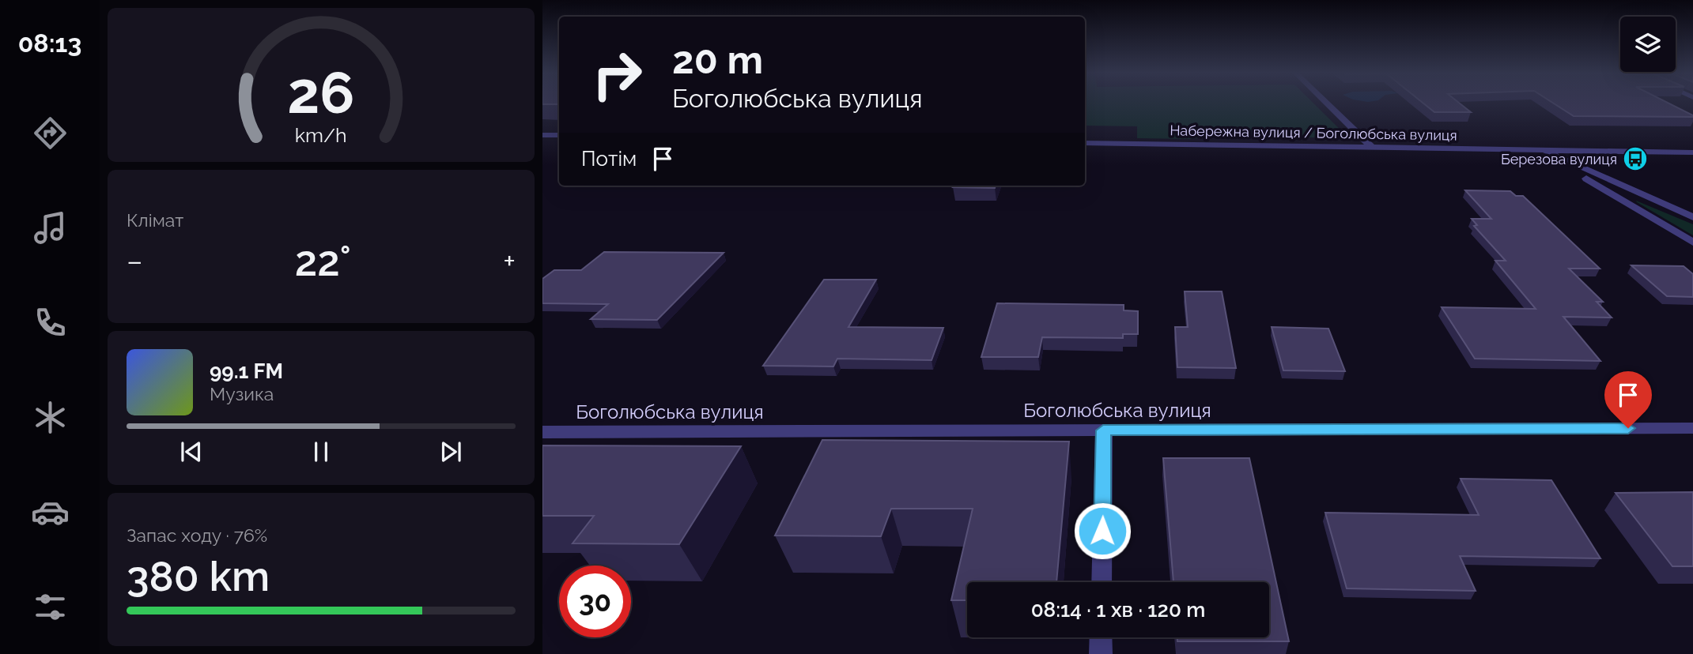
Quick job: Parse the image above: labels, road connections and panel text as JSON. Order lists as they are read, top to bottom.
{
  "streets": {
    "street": ["Набережна вулиця / Боголюбська вулиця", "Боголюбська вулиця"]
  },
  "places": {
    "bus stop": ["Березова вулиця"]
  },
  "page": {
    "tabs": "08:13",
    "turn": ["20 m", "Боголюбська вулиця"],
    "then": "Потім",
    "tile": [
      "Клімат",
      ["Запас ходу · 76%", "380 km"]
    ],
    "heat": ["−", "22°", "+"],
    "song": ["99.1 FM", "Музика"],
    "limit": "30",
    "trip": "08:14 · 1 хв · 120 m",
    "gauge": ["26", "km/h"]
  }
}
